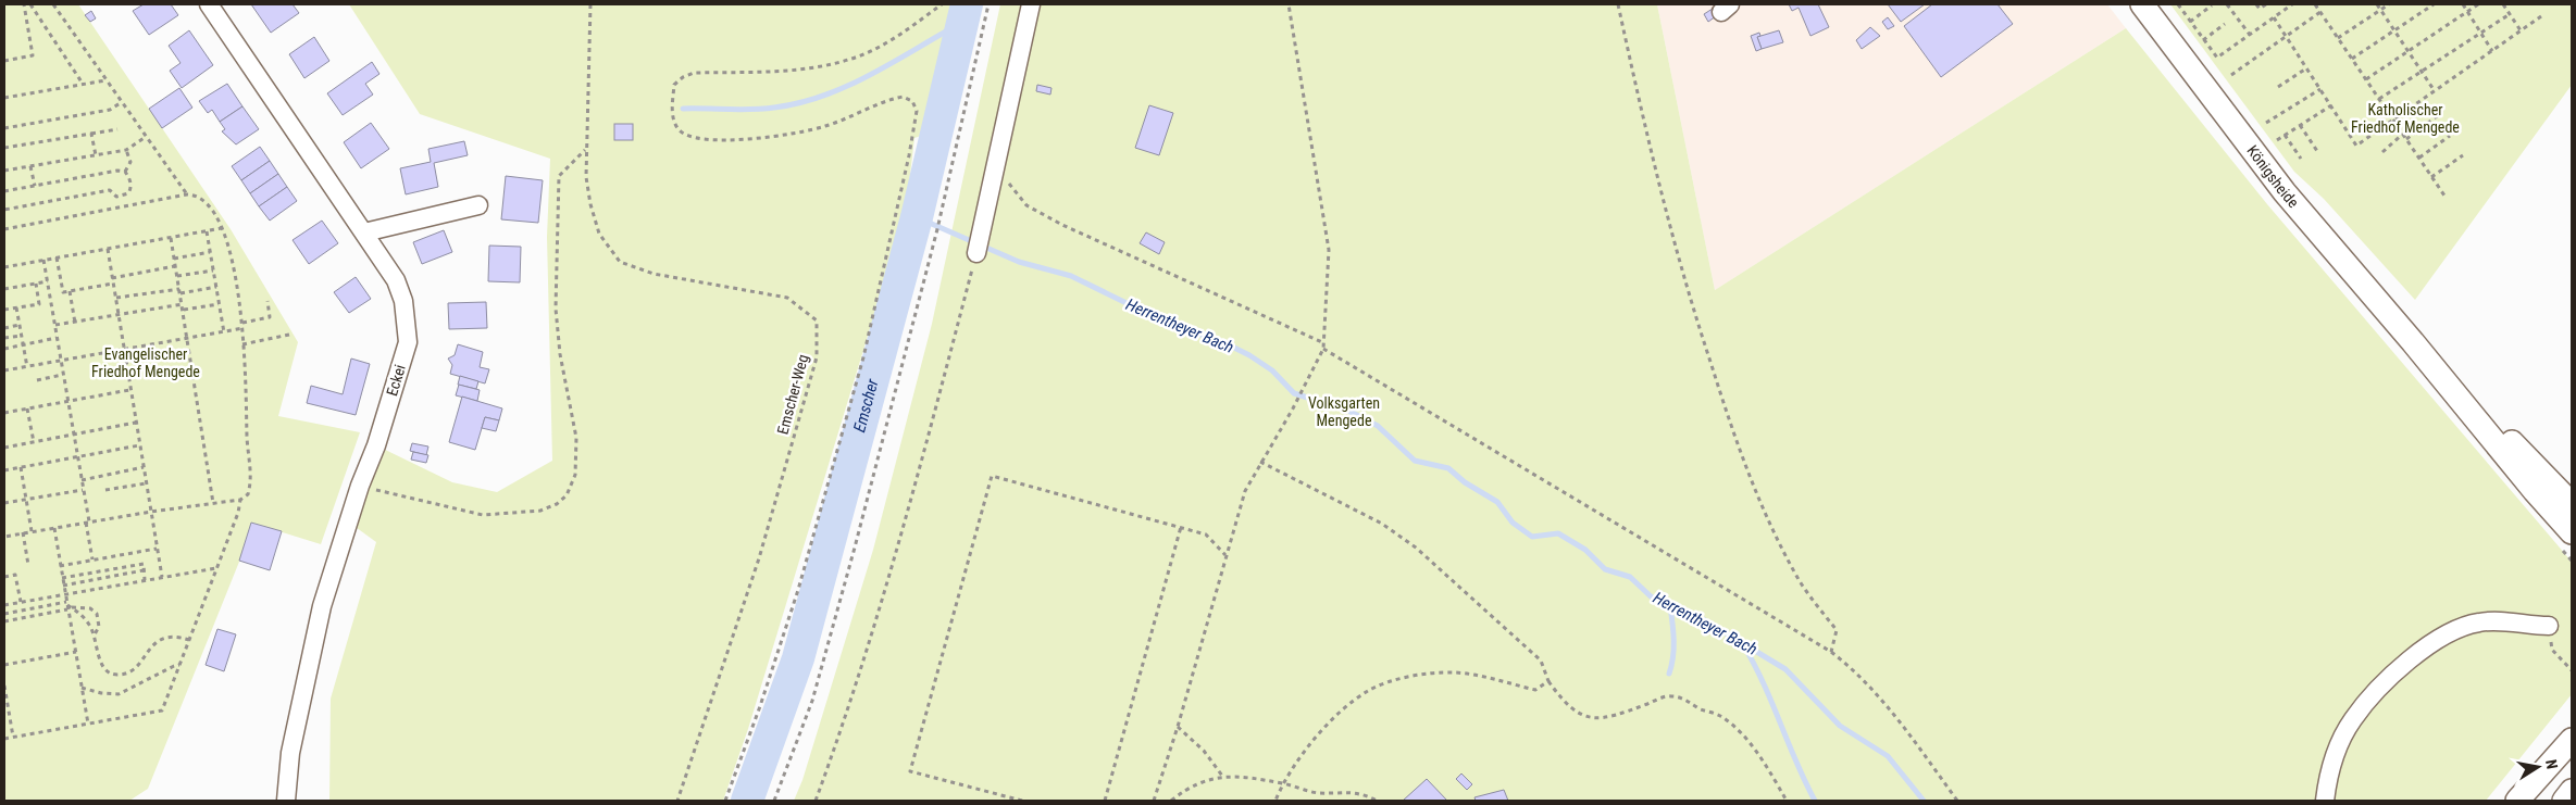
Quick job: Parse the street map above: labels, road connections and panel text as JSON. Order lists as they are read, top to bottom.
{
  "streets": {
    "main road": ["Königsheide"],
    "street": ["Eckei"],
    "path": ["Emscher-Weg"]
  },
  "water": ["Herrentheyer Bach", "Emscher"],
  "parks": ["Katholischer Friedhof Mengede", "Evangelischer Friedhof Mengede", "Volksgarten Mengede"],
  "north": "right"
}
